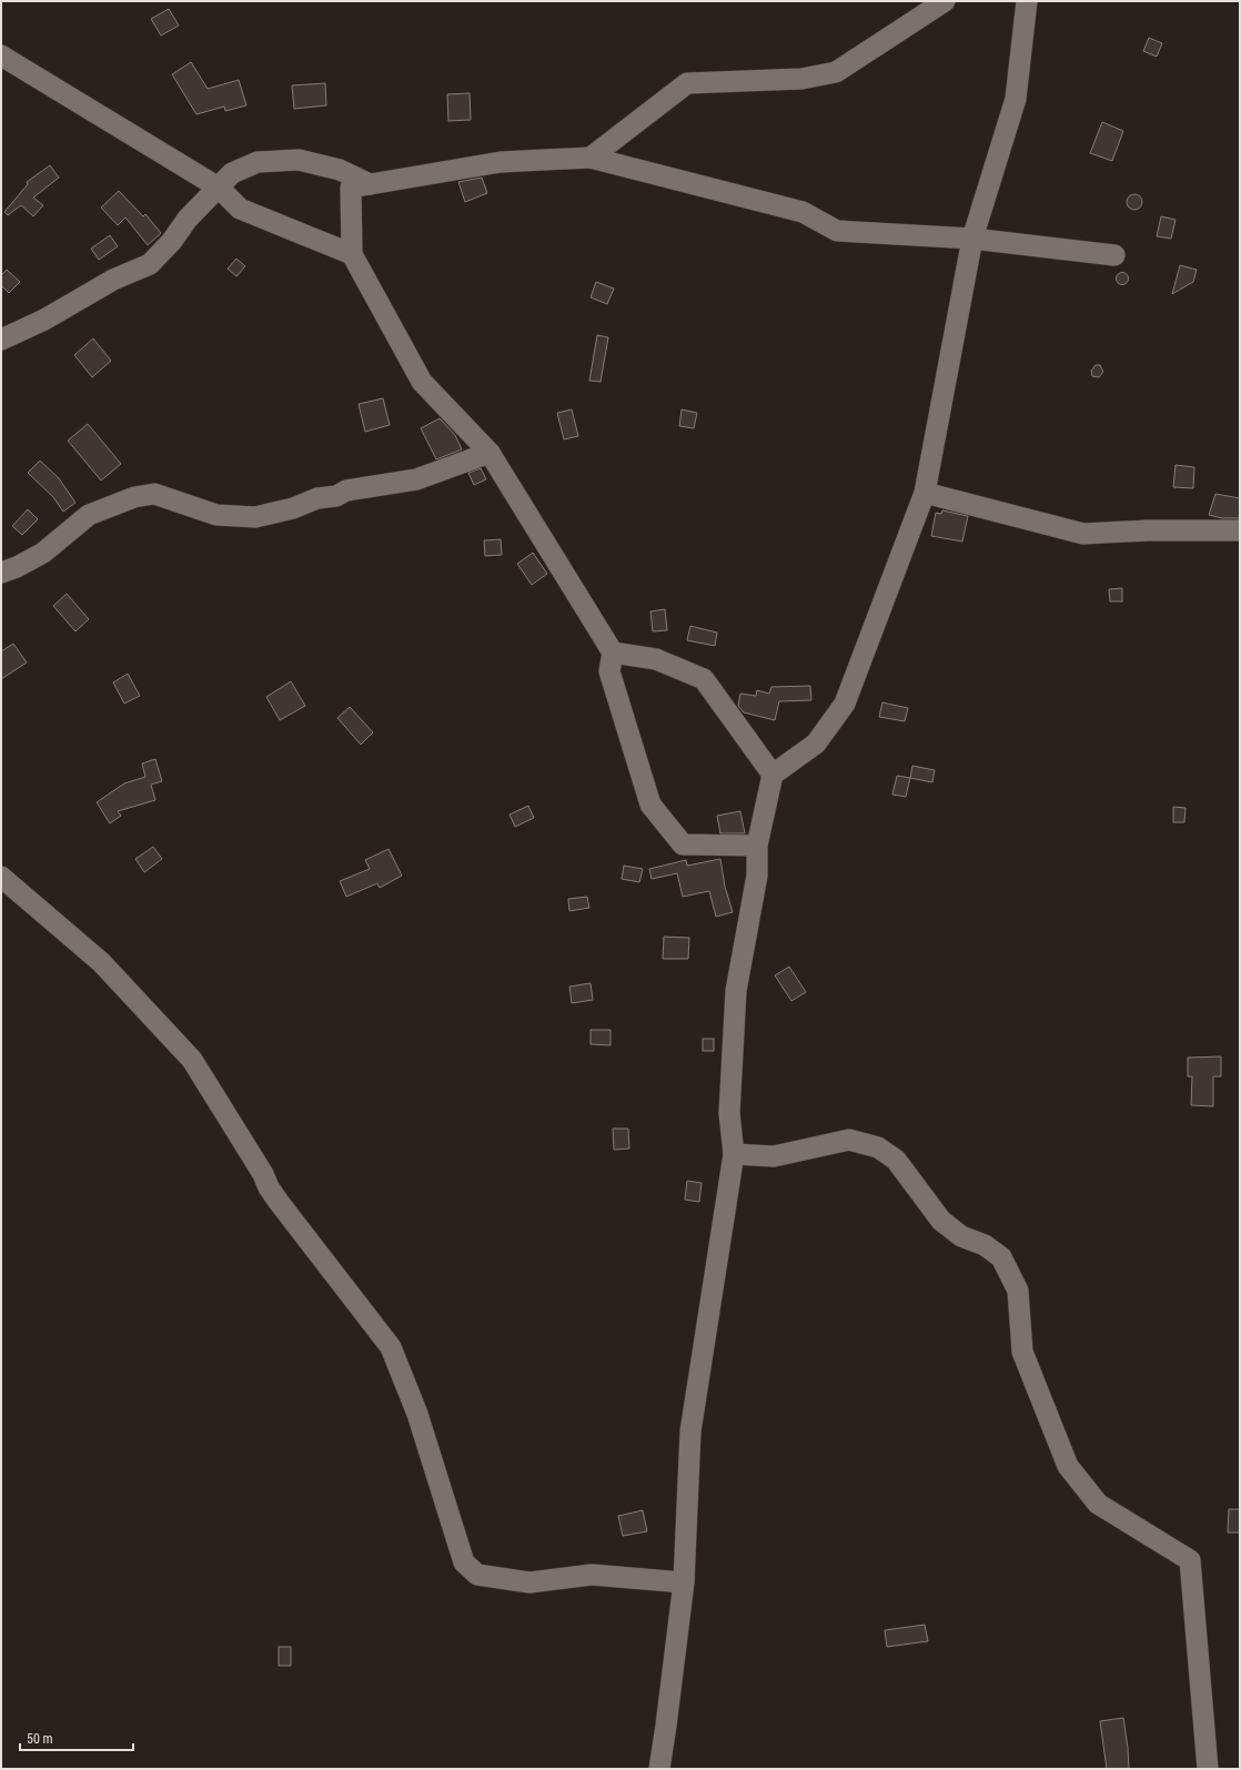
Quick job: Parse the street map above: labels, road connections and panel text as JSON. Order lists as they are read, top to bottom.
{
  "scale_bar": "50 m"
}
